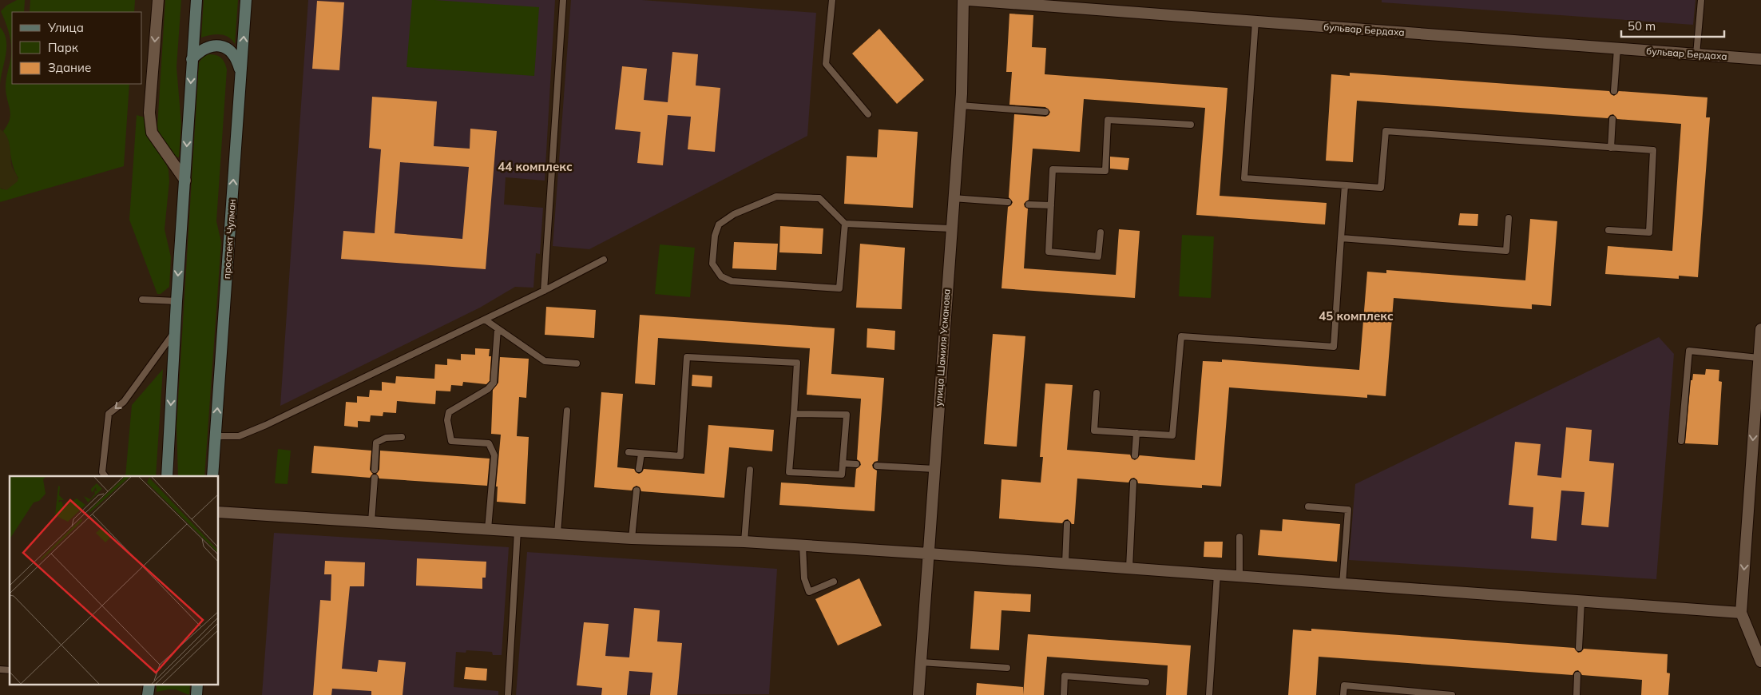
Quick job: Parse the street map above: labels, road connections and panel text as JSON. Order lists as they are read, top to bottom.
{
  "streets": {
    "main road": ["проспект Чулман"],
    "street": ["бульвар Бердаха", "улица Шамиля Усманова"]
  },
  "districts": ["44 комплекс", "45 комплекс"],
  "legend": ["Улица", "Парк", "Здание"],
  "scale_bar": "50 m"
}
